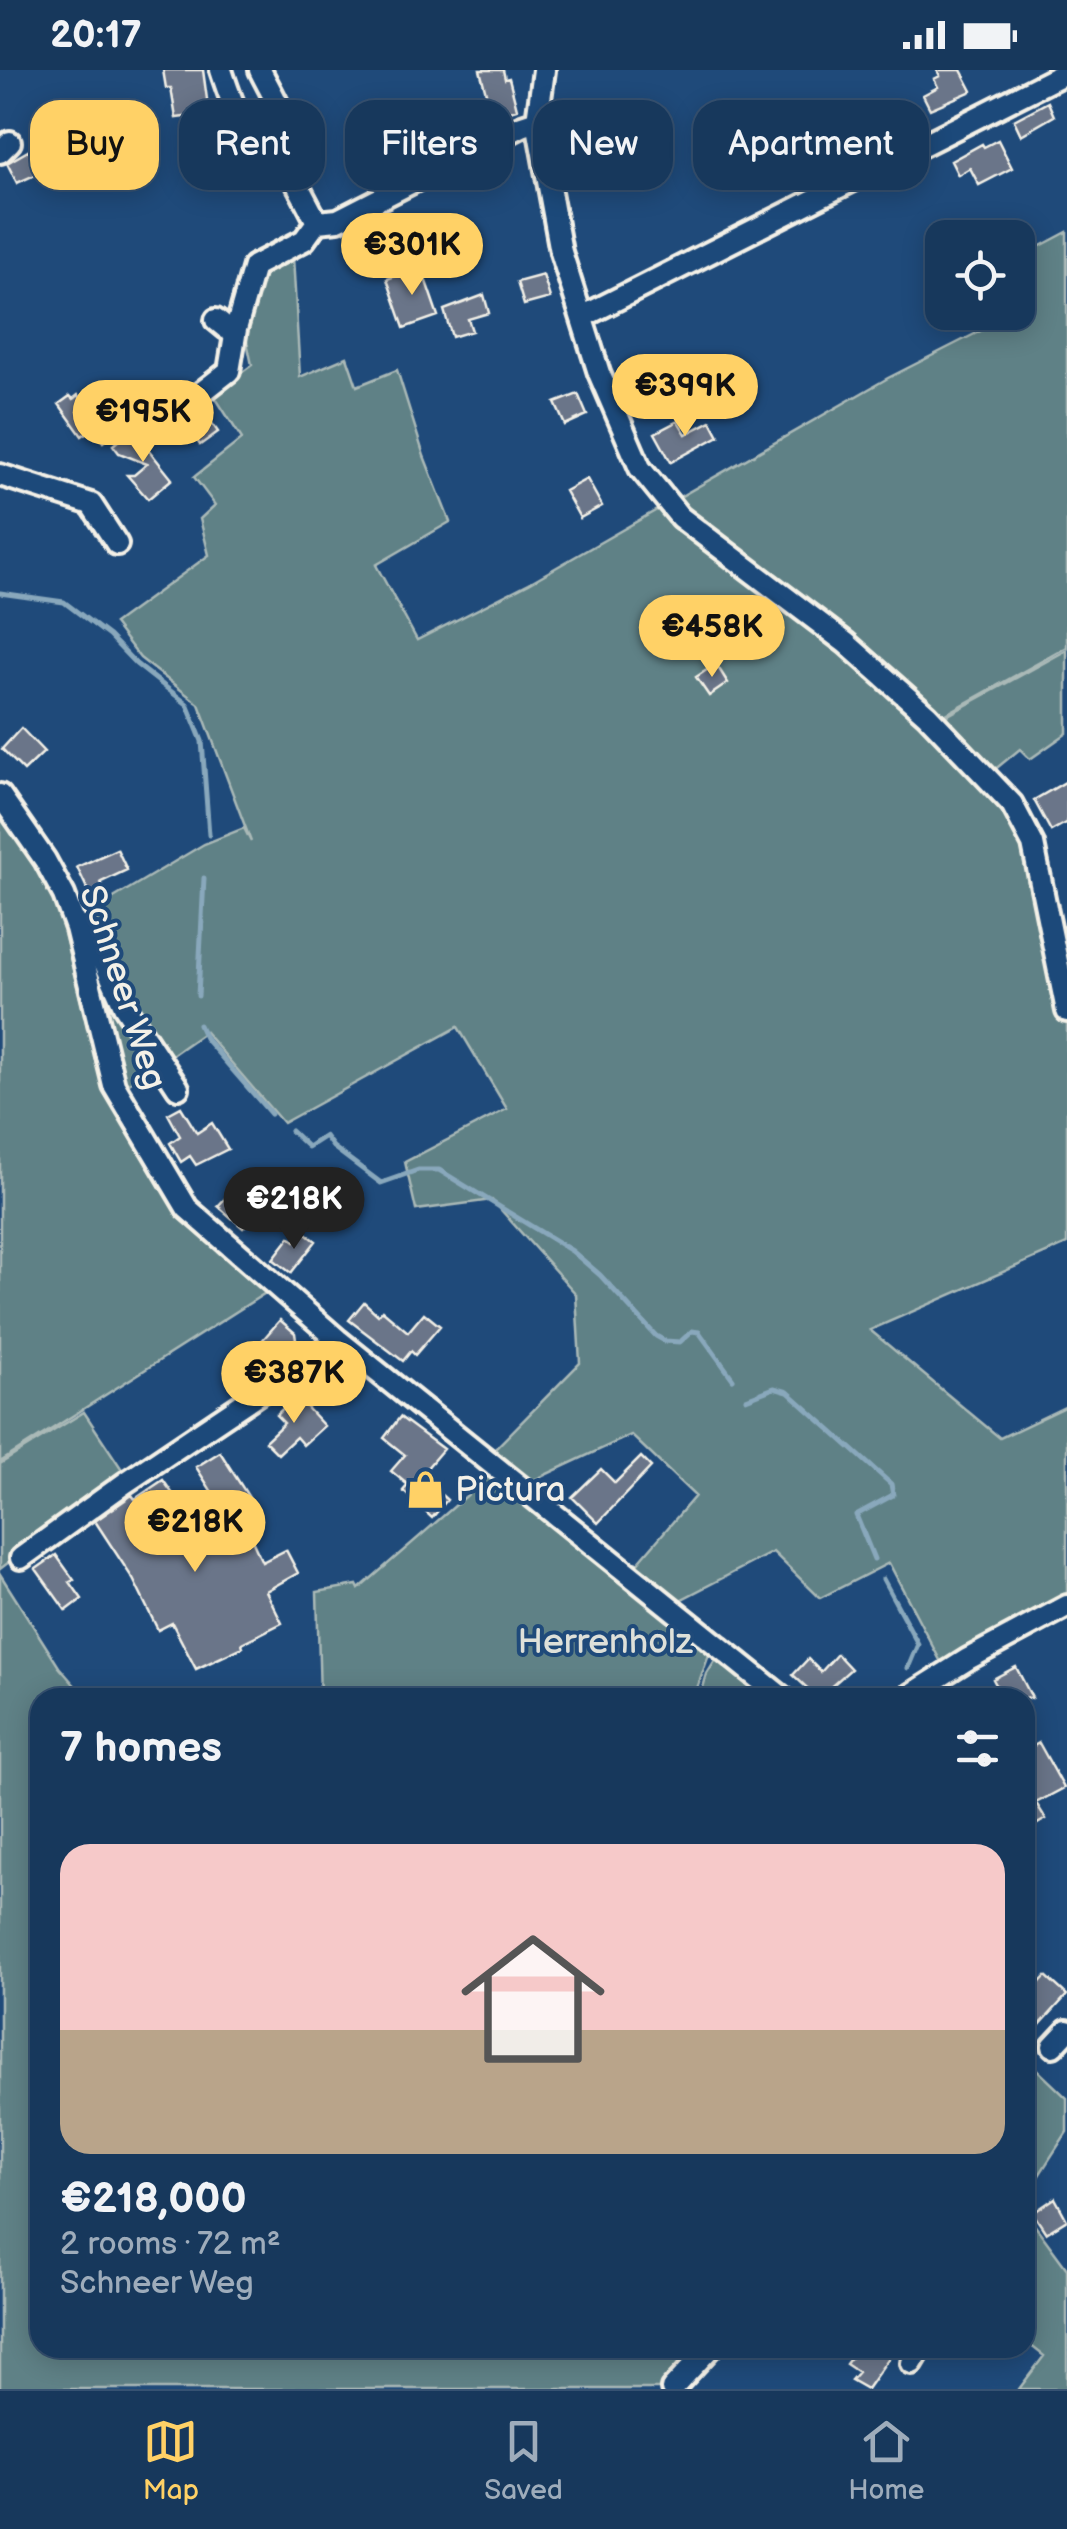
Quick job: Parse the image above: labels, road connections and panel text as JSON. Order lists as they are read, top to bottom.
{
  "streets": {
    "street": ["Schneer Weg"]
  },
  "parks": ["Herrenholz"],
  "places": {
    "shop": ["Pictura"]
  },
  "page": {
    "status": "20:17",
    "chip": [
      "Buy",
      "Rent",
      "Filters",
      "New",
      "Apartment"
    ],
    "price": [
      "€301K",
      "€399K",
      "€195K",
      "€458K",
      "€218K",
      "€387K",
      "€218K"
    ],
    "heading": "7 homes",
    "list": [
      {
        "name": "€218,000",
        "note": "2 rooms · 72 m² · Schneer Weg"
      }
    ],
    "tabs": ["Map", "Saved", "Home"]
  }
}
